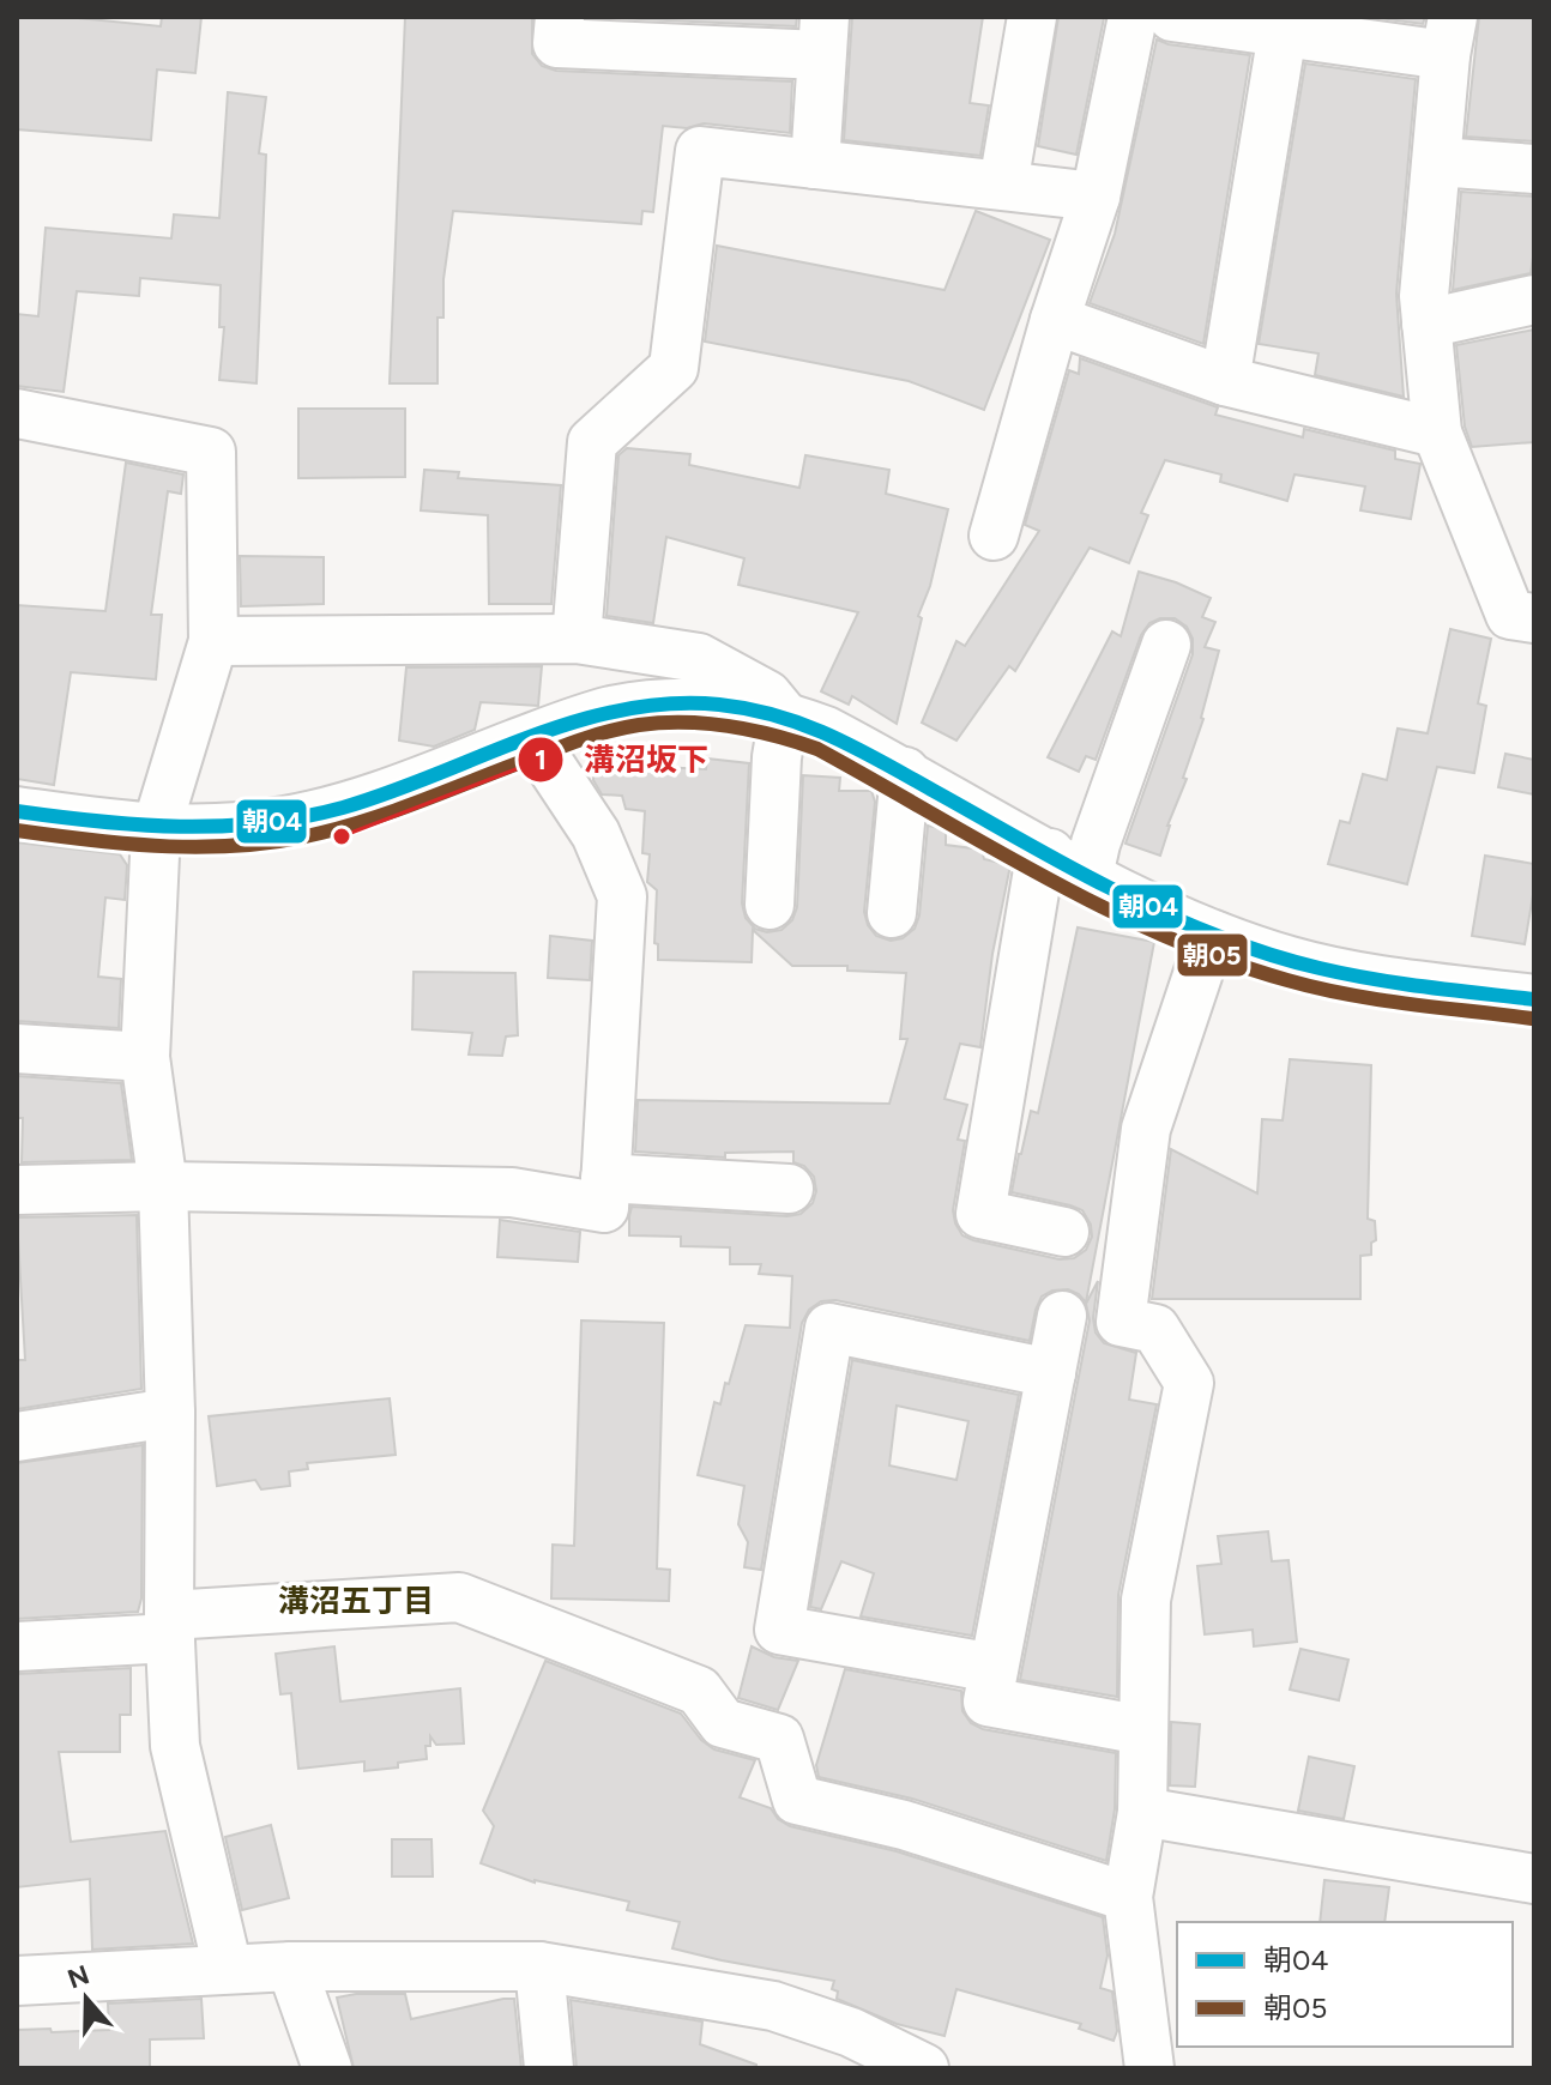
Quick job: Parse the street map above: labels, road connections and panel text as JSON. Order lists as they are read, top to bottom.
{
  "districts": ["溝沼五丁目"],
  "places": ["溝沼坂下"],
  "lines": ["transit line 朝04", "transit line 朝05"],
  "legend": ["朝04", "朝05"],
  "north": "top"
}
